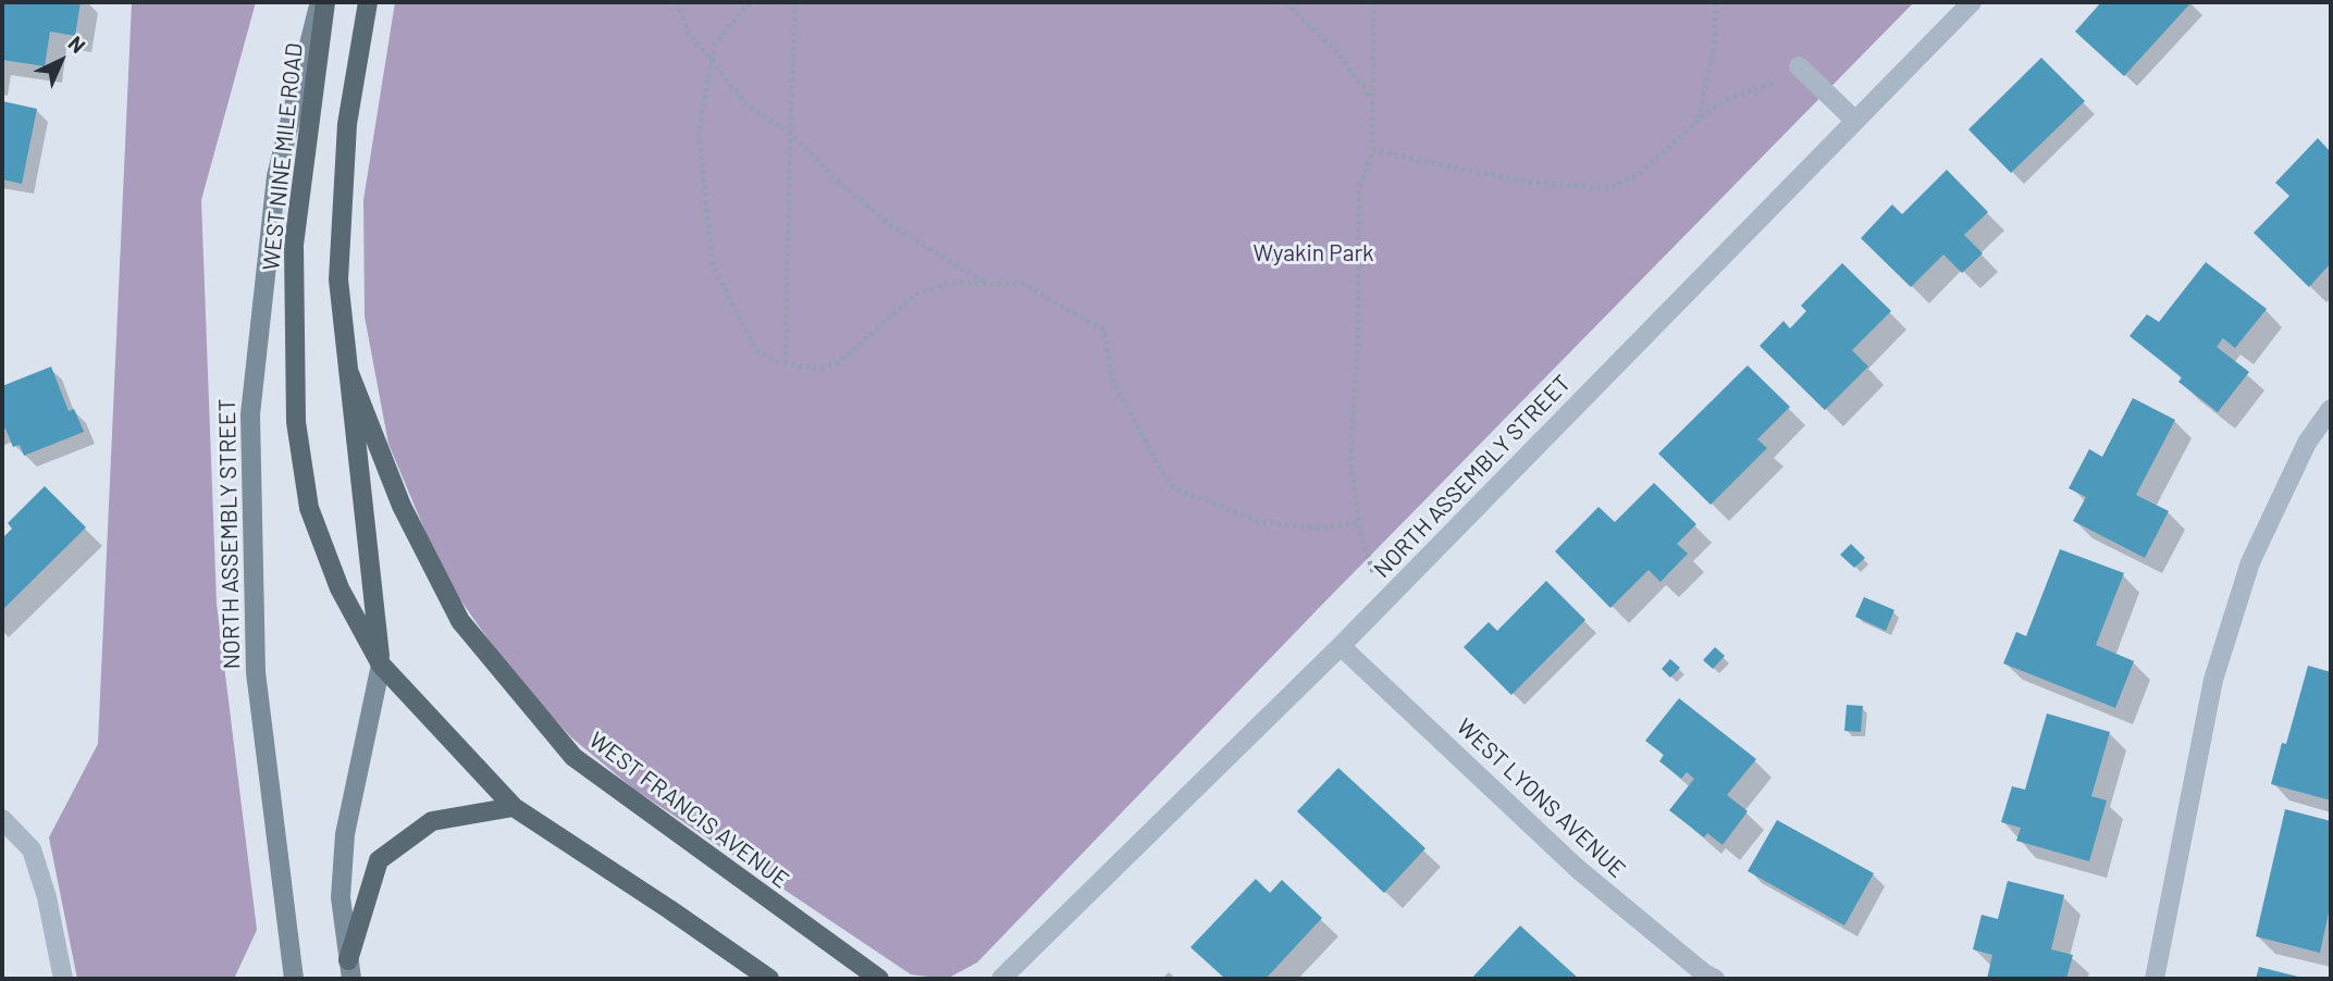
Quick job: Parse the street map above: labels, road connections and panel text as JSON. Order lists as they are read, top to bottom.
{
  "streets": {
    "main road": ["WEST NINE MILE ROAD", "NORTH ASSEMBLY STREET", "WEST FRANCIS AVENUE"],
    "street": ["WEST LYONS AVENUE"]
  },
  "crossings": [
    ["NORTH ASSEMBLY STREET", "WEST LYONS AVENUE"]
  ],
  "parks": ["Wyakin Park"],
  "north": "top right"
}
